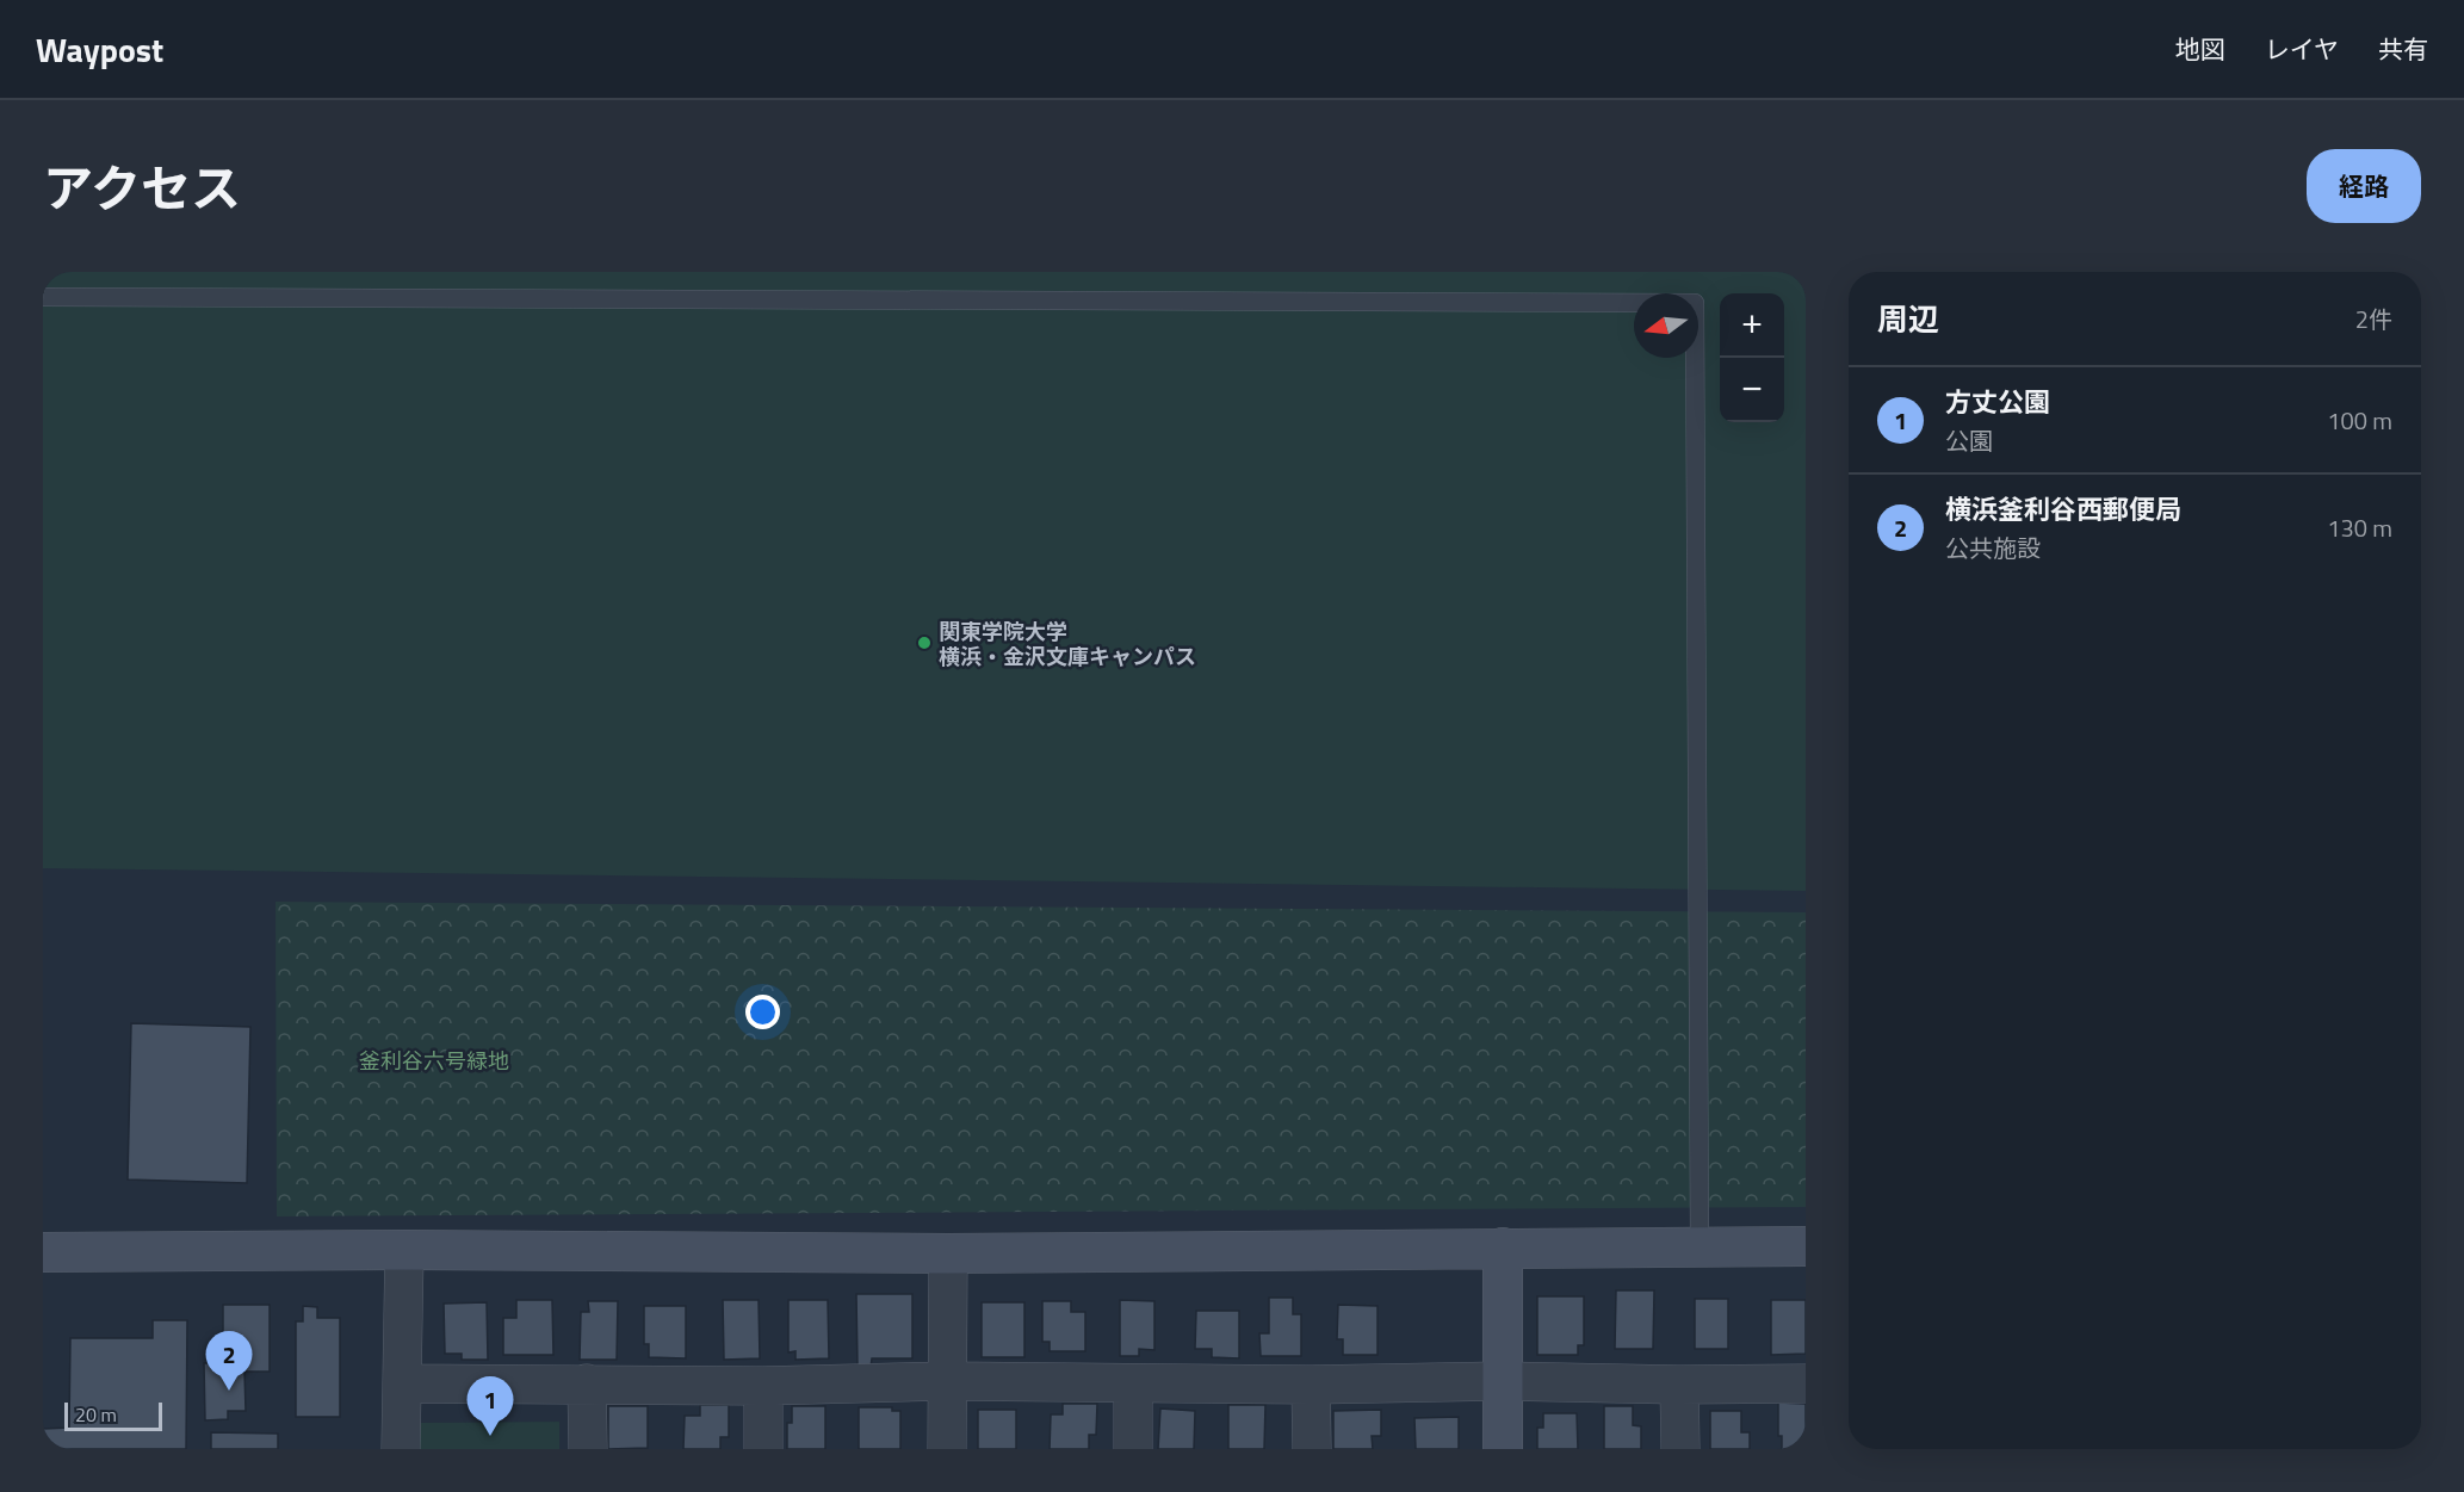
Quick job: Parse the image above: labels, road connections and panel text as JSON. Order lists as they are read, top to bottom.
{
  "parks": ["釜利谷六号緑地"],
  "places": ["関東学院大学 横浜・金沢文庫キャンパス"],
  "scale_bar": "20 m",
  "north": "left",
  "page": {
    "header": "Waypost",
    "nav": ["地図", "レイヤ", "共有"],
    "title": "アクセス",
    "buttons": "経路",
    "heading": ["周辺", "2件"],
    "map_buttons": ["+", "−"],
    "list": [
      {
        "mark": "1",
        "name": "方丈公園",
        "note": "公園",
        "value": "100 m"
      },
      {
        "mark": "2",
        "name": "横浜釜利谷西郵便局",
        "note": "公共施設",
        "value": "130 m"
      }
    ],
    "pins": ["2", "1"],
    "scale": "20 m"
  }
}
